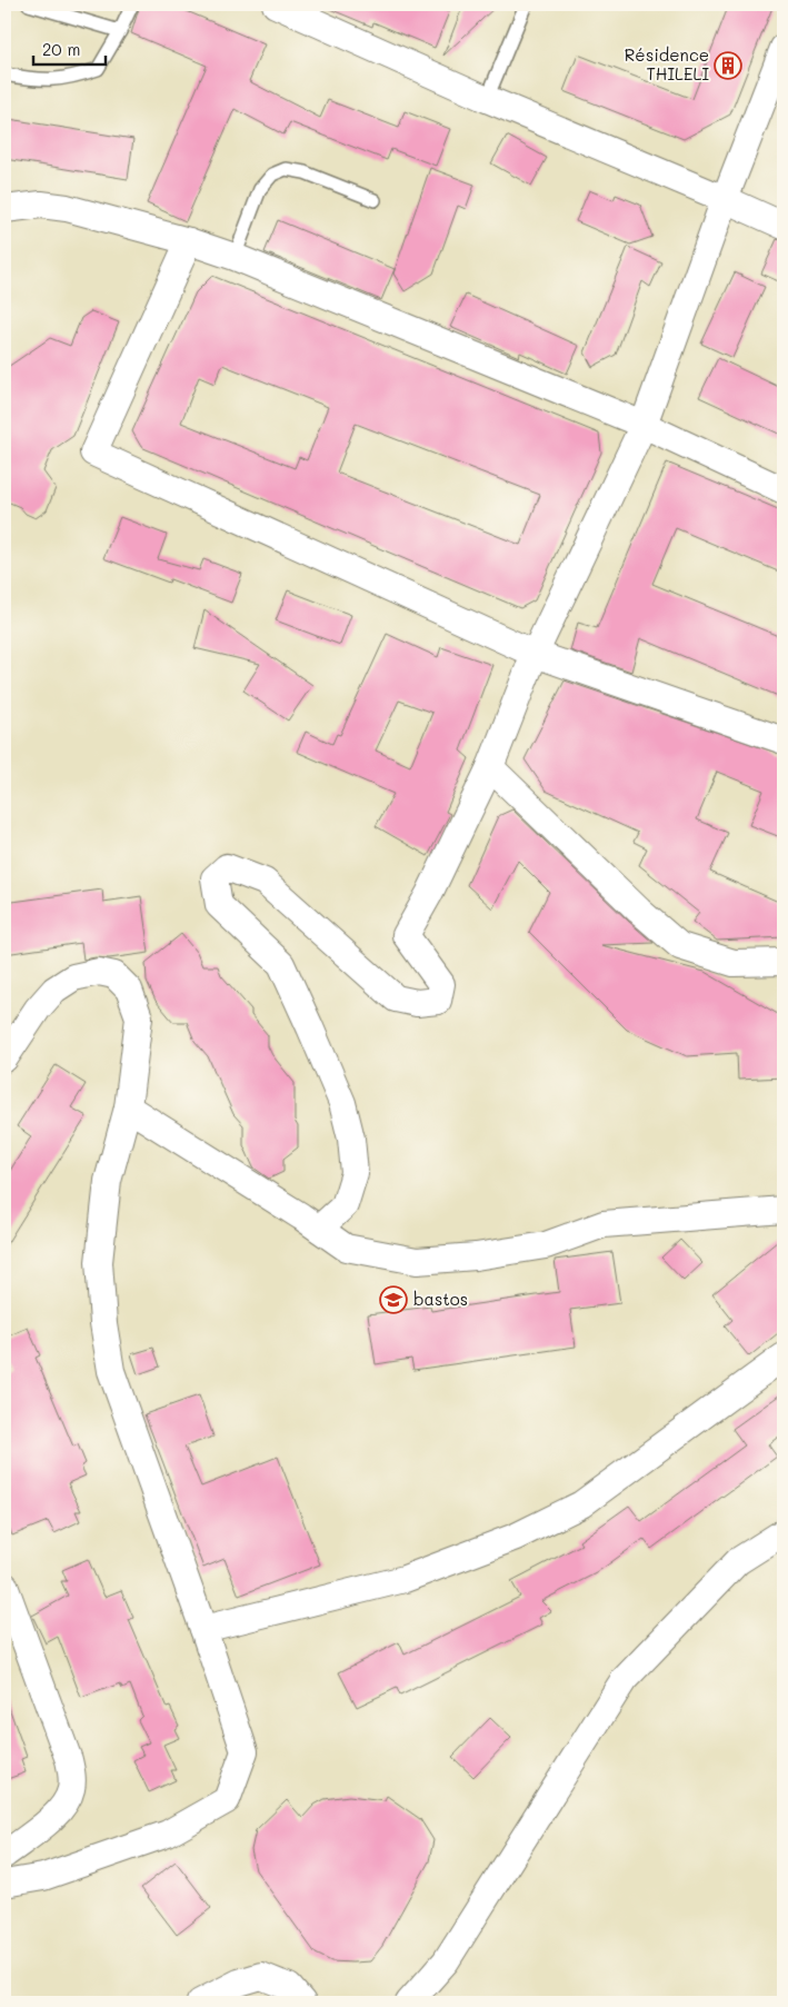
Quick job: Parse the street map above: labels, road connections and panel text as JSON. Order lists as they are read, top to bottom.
{
  "places": {
    "building": ["Résidence THILELI"],
    "school or university": ["bastos"]
  },
  "scale_bar": "20 m"
}
